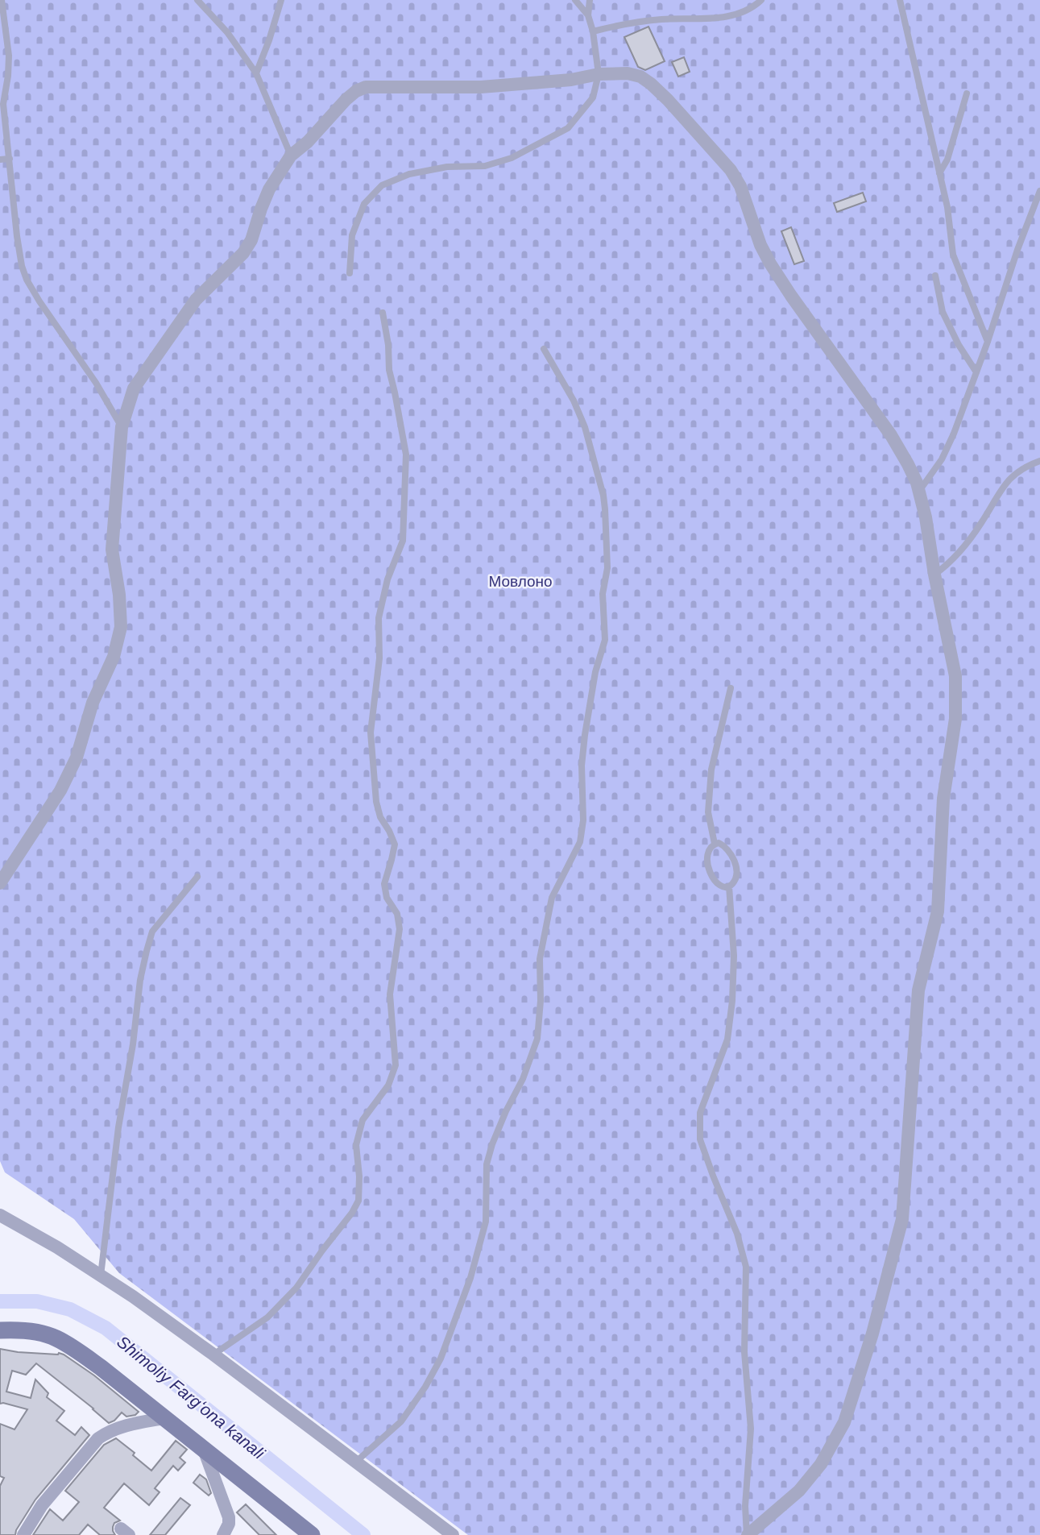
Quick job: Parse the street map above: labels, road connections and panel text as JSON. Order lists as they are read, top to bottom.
{
  "water": ["Shimoliy Fargʻona kanali"],
  "parks": ["Мовлоно"]
}
